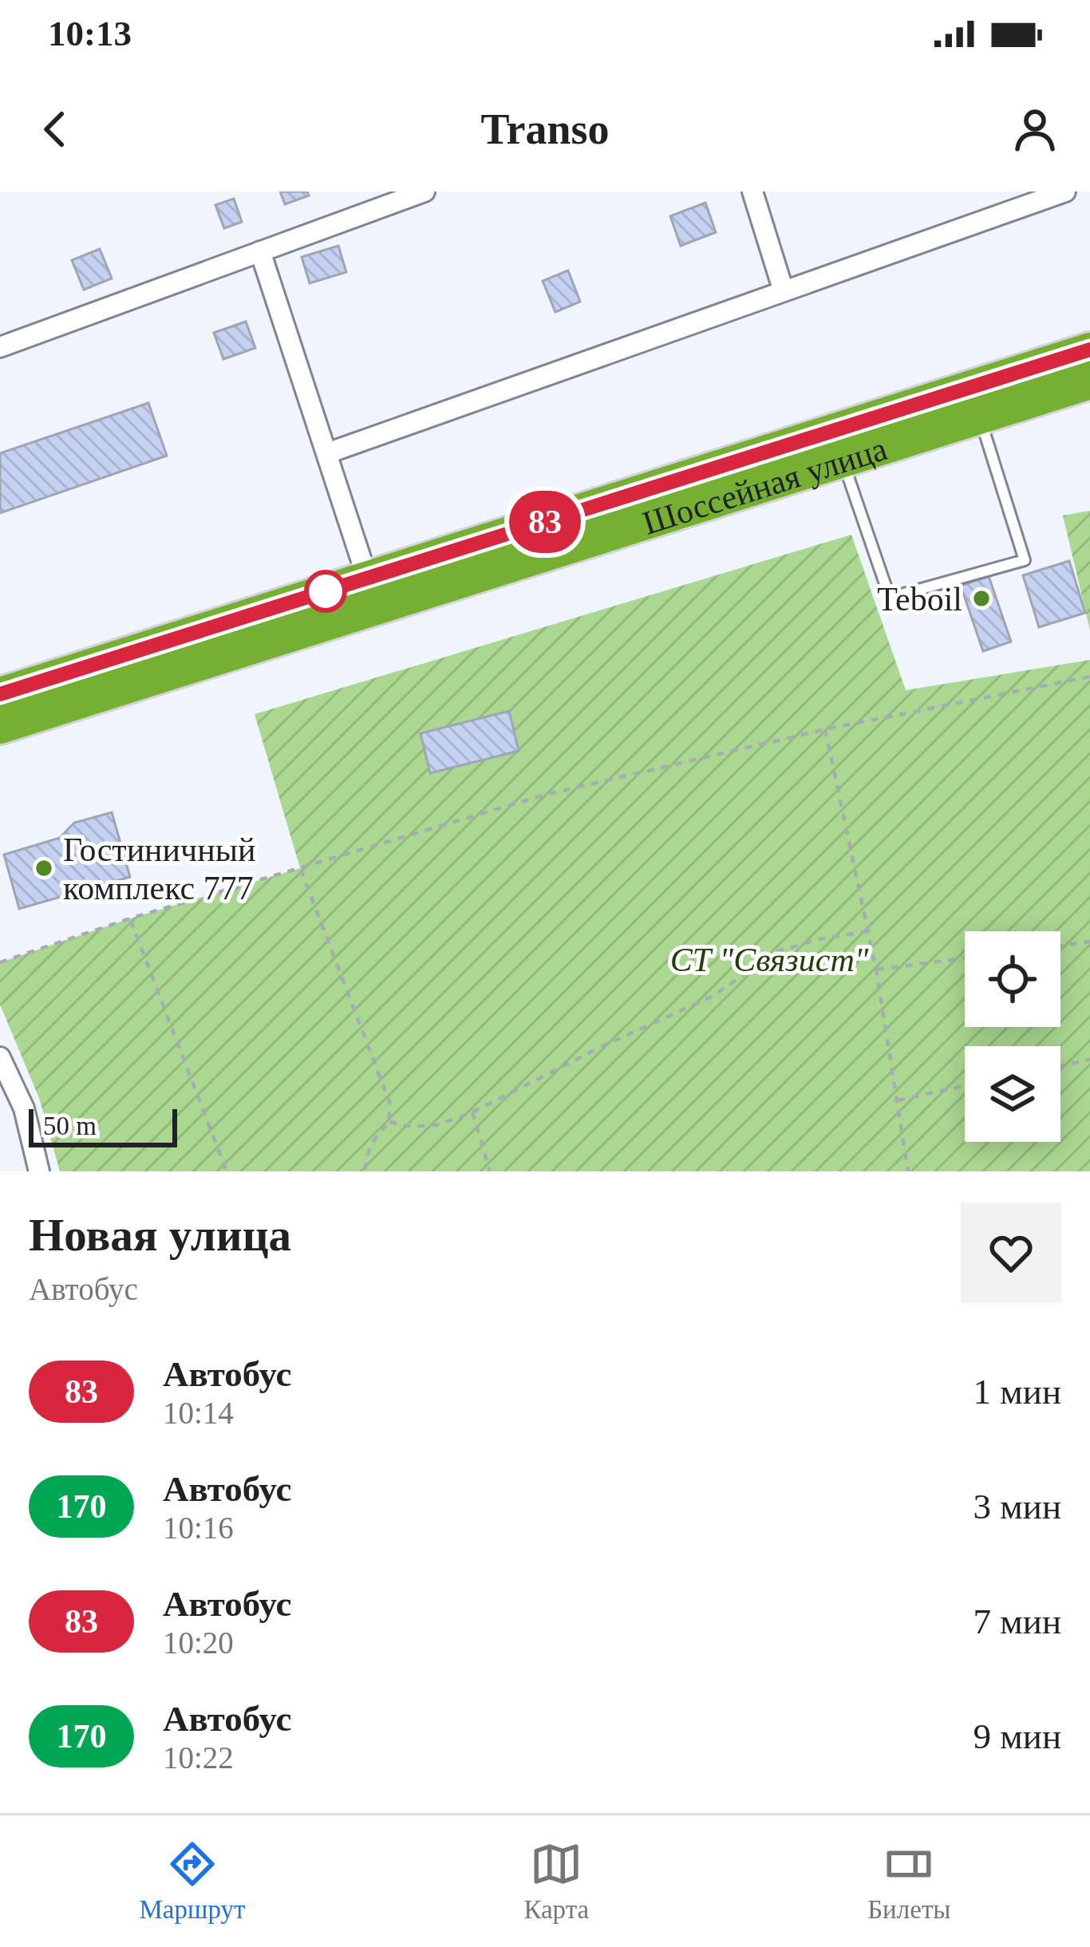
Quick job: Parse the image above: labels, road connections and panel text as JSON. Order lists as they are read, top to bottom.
{
  "streets": {
    "highway": ["Шоссейная улица"]
  },
  "parks": ["СТ \"Связист\""],
  "places": ["Teboil", "Гостиничный комплекс 777"],
  "lines": ["bus line 83"],
  "scale_bar": "50 m",
  "page": {
    "status": "10:13",
    "header": "Transo",
    "on_map": "83",
    "scale": "50 m",
    "heading": ["Новая улица", "Автобус"],
    "list": [
      {
        "mark": "83",
        "name": "Автобус",
        "note": "10:14",
        "value": "1 мин"
      },
      {
        "mark": "170",
        "name": "Автобус",
        "note": "10:16",
        "value": "3 мин"
      },
      {
        "mark": "83",
        "name": "Автобус",
        "note": "10:20",
        "value": "7 мин"
      },
      {
        "mark": "170",
        "name": "Автобус",
        "note": "10:22",
        "value": "9 мин"
      }
    ],
    "tabs": ["Маршрут", "Карта", "Билеты"]
  }
}
